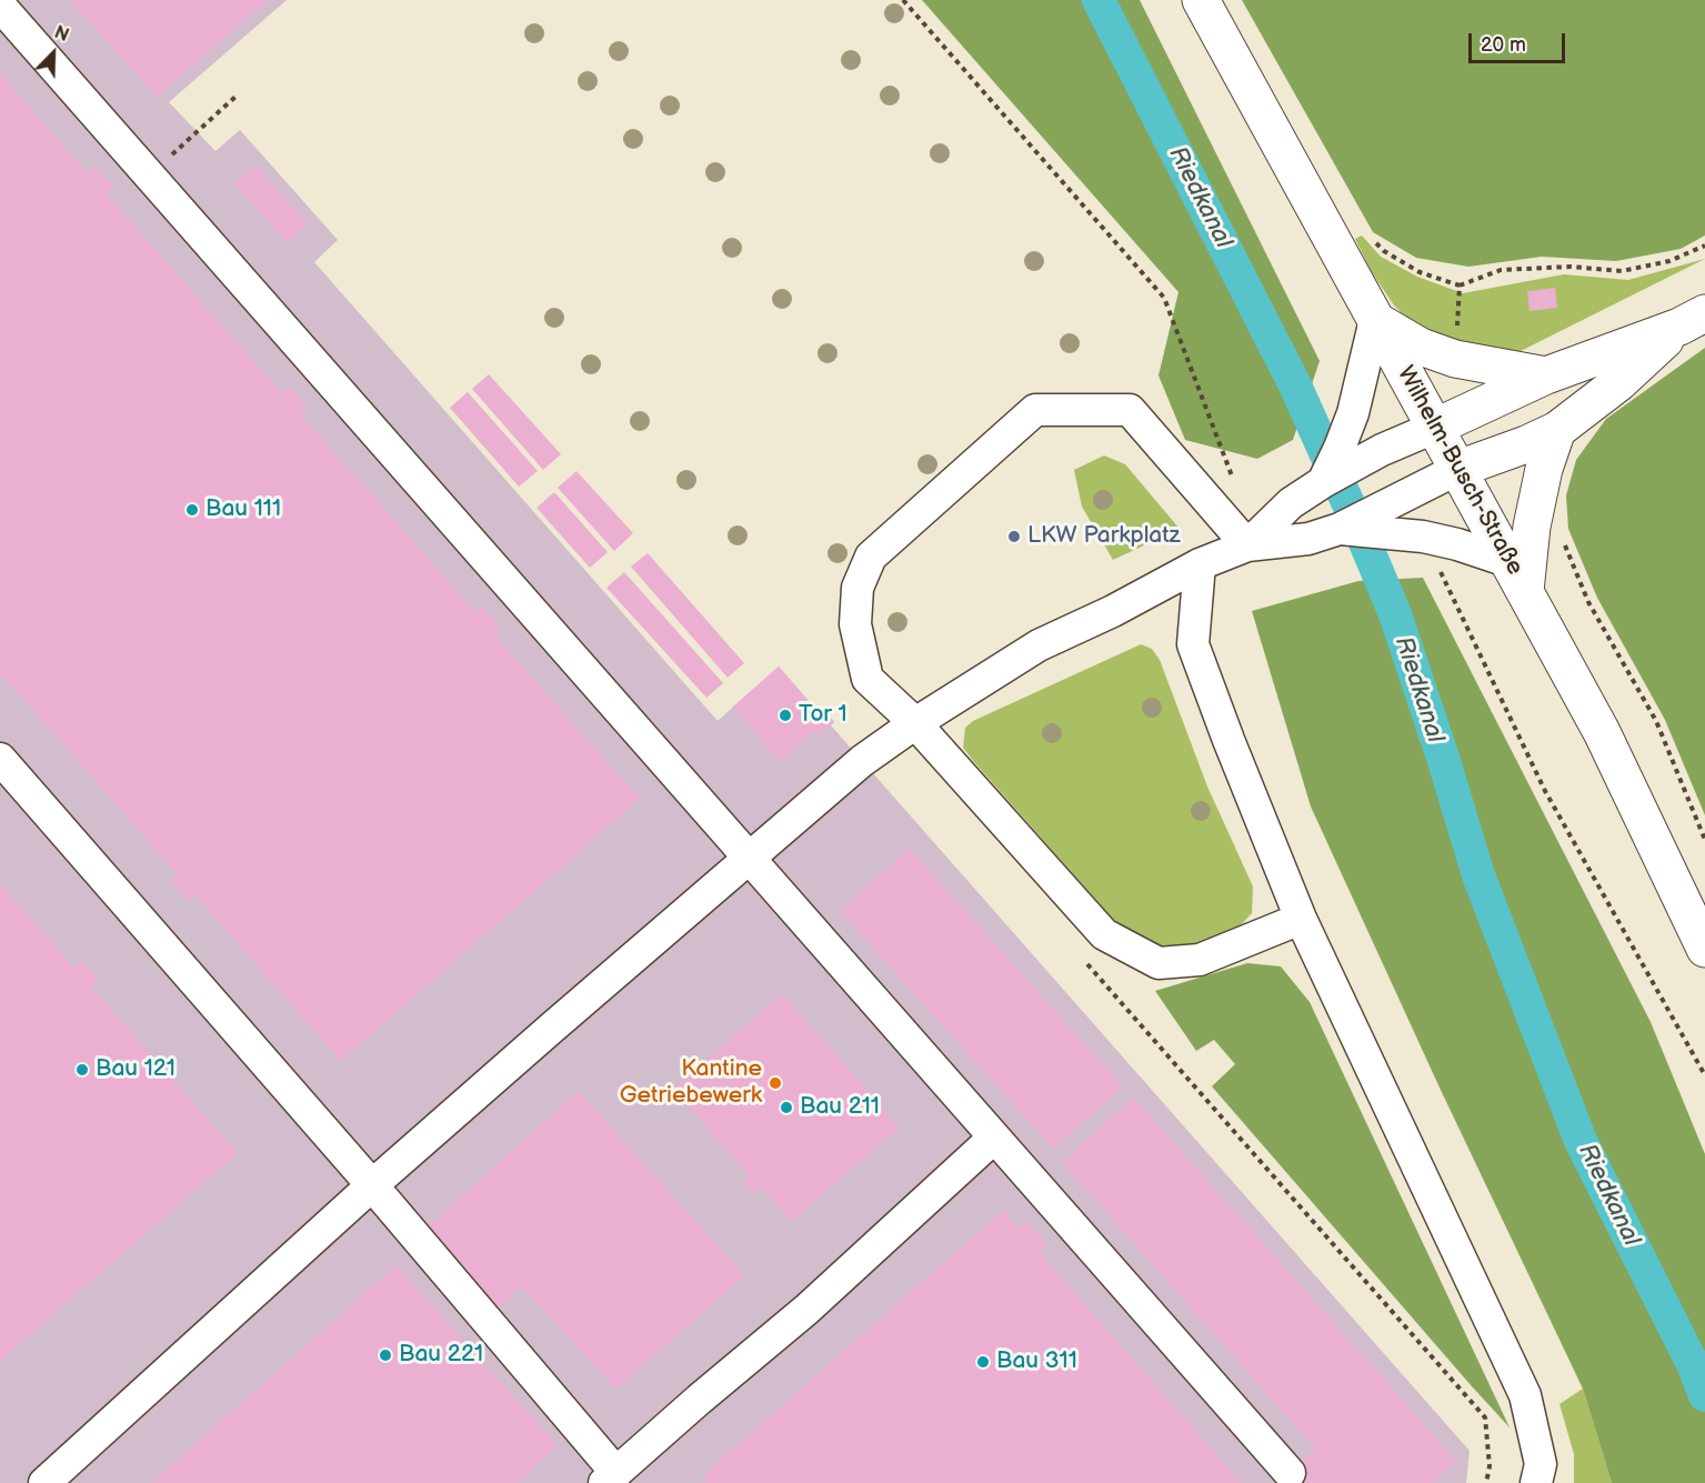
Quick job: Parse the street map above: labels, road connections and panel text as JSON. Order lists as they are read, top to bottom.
{
  "streets": {
    "main road": ["Wilhelm-Busch-Straße"]
  },
  "water": ["Riedkanal"],
  "places": [
    "Bau 111",
    "LKW Parkplatz",
    "Tor 1",
    "Bau 121",
    "Kantine Getriebewerk",
    "Bau 211",
    "Bau 221",
    "Bau 311"
  ],
  "scale_bar": "20 m",
  "north": "top right"
}
